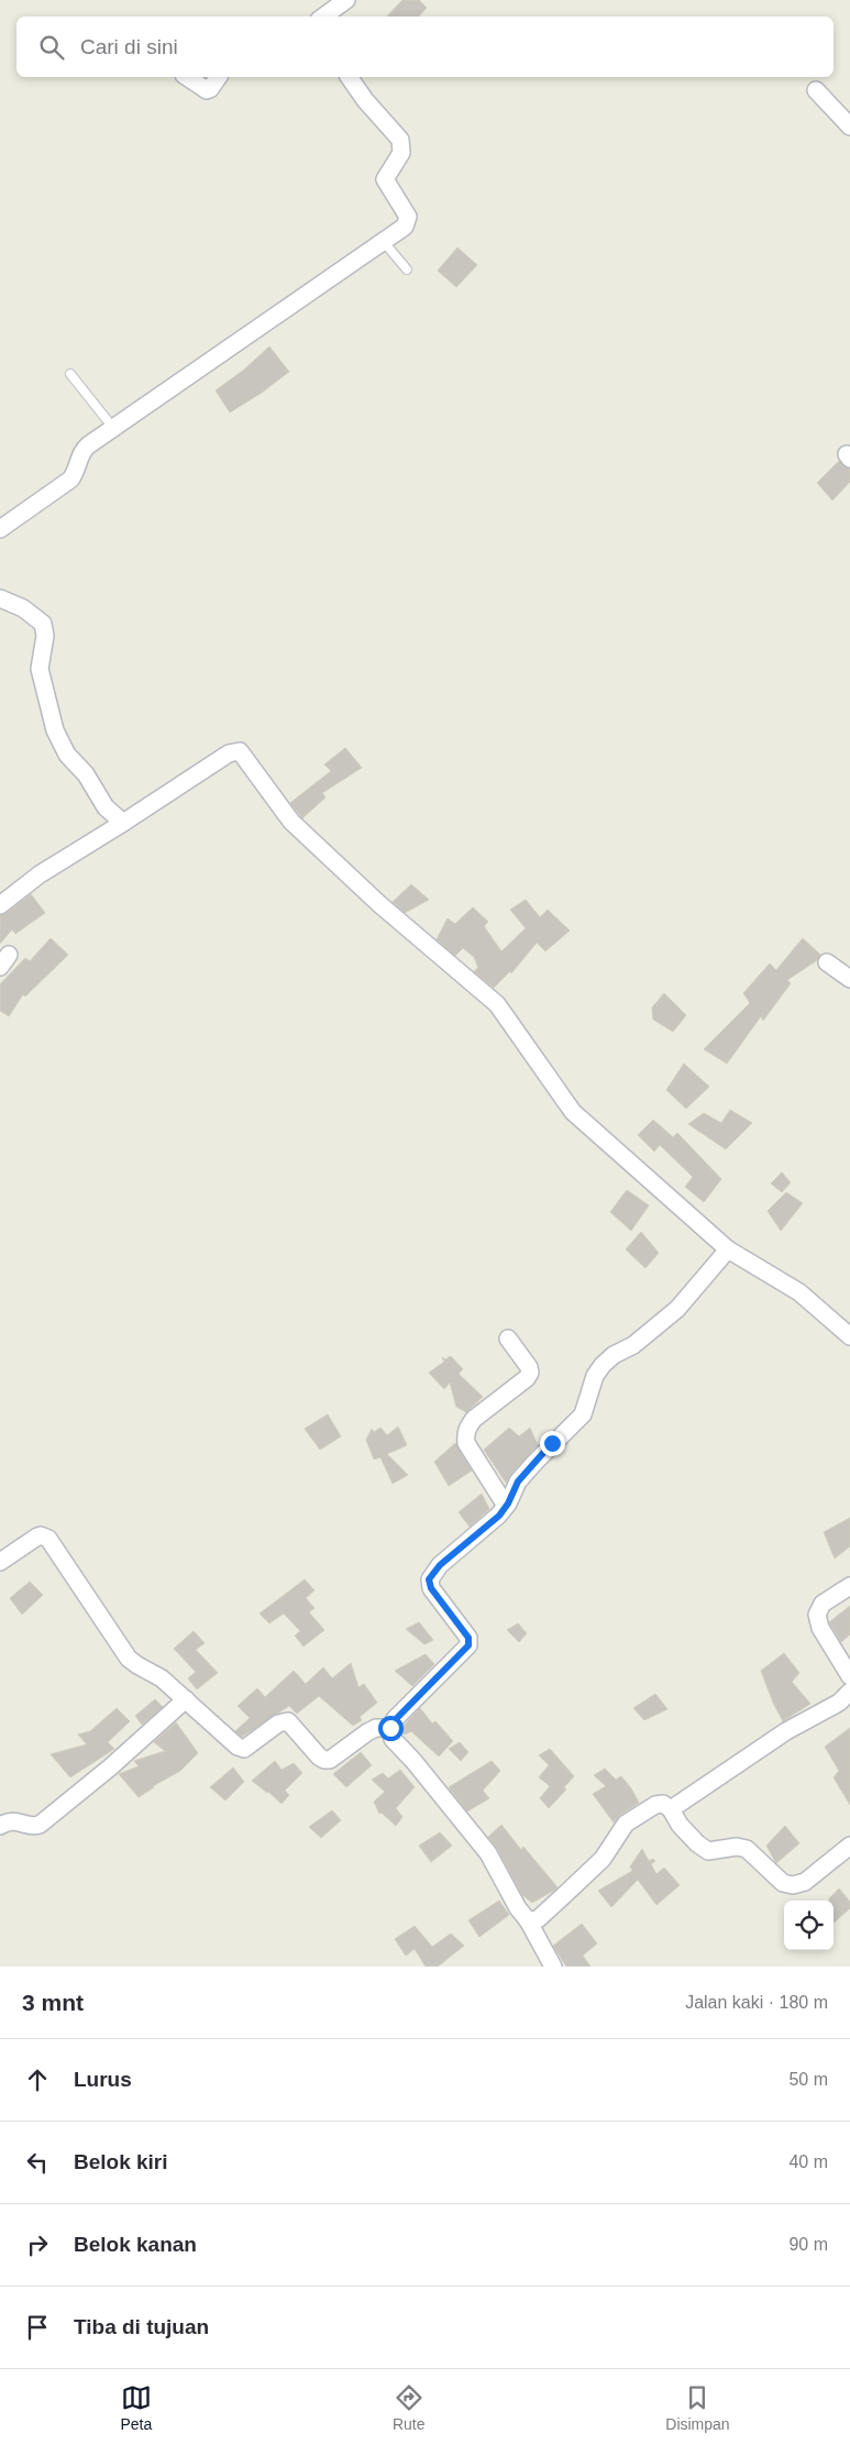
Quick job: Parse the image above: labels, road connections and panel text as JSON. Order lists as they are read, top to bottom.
{
  "page": {
    "search": "Cari di sini",
    "heading": ["3 mnt", "Jalan kaki · 180 m"],
    "list": [
      ["Lurus", "50 m"],
      ["Belok kiri", "40 m"],
      ["Belok kanan", "90 m"],
      "Tiba di tujuan"
    ],
    "nav": ["Peta", "Rute", "Disimpan"]
  }
}
